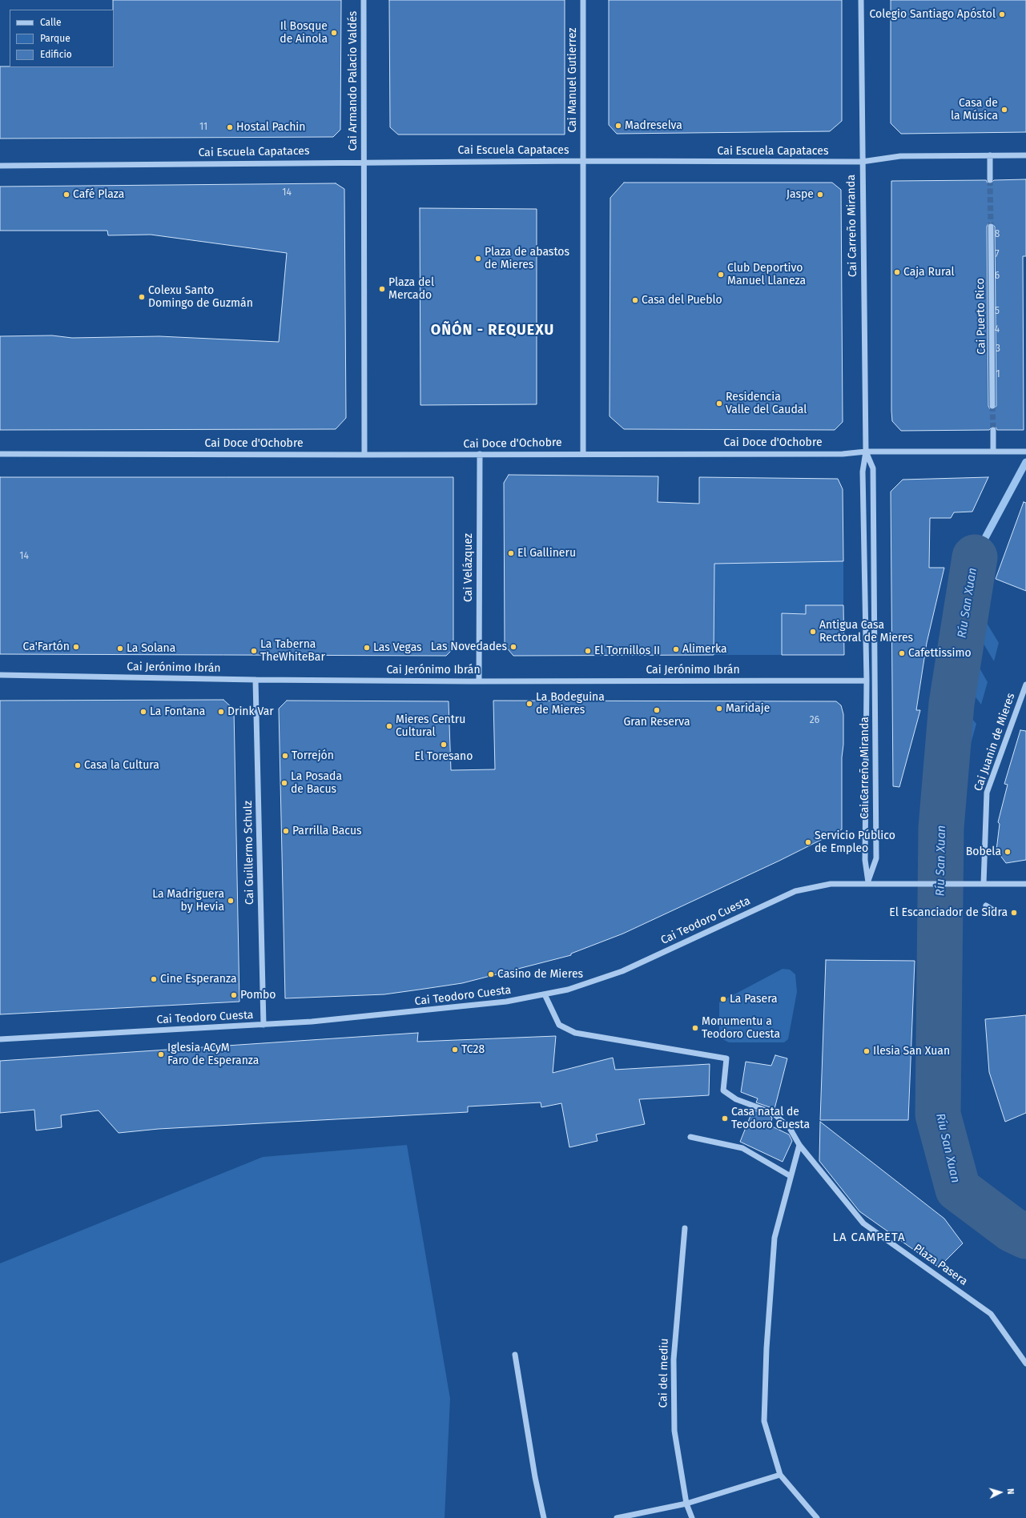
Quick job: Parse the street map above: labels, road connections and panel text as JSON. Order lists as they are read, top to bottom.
{
  "streets": {
    "street": [
      "Cai Manuel Gutierrez",
      "Cai Armando Palacio Valdés",
      "Cai Escuela Capataces",
      "Cai Carreño Miranda",
      "Cai Puerto Rico",
      "Cai Doce d'Ochobre",
      "Cai Velázquez",
      "Cai Jerónimo Ibrán",
      "Cai Juanin de Mieres",
      "Cai Guillermo Schulz",
      "Cai Teodoro Cuesta",
      "Plaza Pasera",
      "Cai del mediu"
    ]
  },
  "crossings": [
    ["Cai Manuel Gutierrez", "Cai Escuela Capataces"],
    ["Cai Armando Palacio Valdés", "Cai Escuela Capataces"],
    ["Cai Escuela Capataces", "Cai Carreño Miranda"],
    ["Cai Carreño Miranda", "Cai Doce d'Ochobre"],
    ["Cai Carreño Miranda", "Cai Jerónimo Ibrán"],
    ["Cai Carreño Miranda", "Cai Teodoro Cuesta"],
    ["Cai Doce d'Ochobre", "Cai Velázquez"],
    ["Cai Velázquez", "Cai Jerónimo Ibrán"],
    ["Cai Jerónimo Ibrán", "Cai Guillermo Schulz"],
    ["Cai Juanin de Mieres", "Cai Teodoro Cuesta"],
    ["Cai Guillermo Schulz", "Cai Teodoro Cuesta"],
    ["Cai Teodoro Cuesta", "Plaza Pasera"]
  ],
  "districts": ["OÑÓN - REQUEXU", "LA CAMPETA"],
  "water": ["Ríu San Xuan"],
  "places": [
    "Colegio Santiago Apóstol",
    "Il Bosque de Ainola",
    "Casa de la Música",
    "Madreselva",
    "Hostal Pachin",
    "Café Plaza",
    "Jaspe",
    "Plaza de abastos de Mieres",
    "Caja Rural",
    "Club Deportivo Manuel Llaneza",
    "Plaza del Mercado",
    "Colexu Santo Domingo de Guzmán",
    "Casa del Pueblo",
    "Residencia Valle del Caudal",
    "El Gallineru",
    "Antigua Casa Rectoral de Mieres",
    "Ca'Fartón",
    "Las Novedades",
    "Las Vegas",
    "La Solana",
    "Alimerka",
    "La Taberna TheWhiteBar",
    "El Tornillos II",
    "Cafettissimo",
    "La Bodeguina de Mieres",
    "Maridaje",
    "Gran Reserva",
    "La Fontana",
    "Drink Var",
    "Mieres Centru Cultural",
    "El Toresano",
    "Torrejón",
    "Casa la Cultura",
    "La Posada de Bacus",
    "Parrilla Bacus",
    "Servicio Público de Empleo",
    "Bobela",
    "La Madriguera by Hevia",
    "El Escanciador de Sidra",
    "Casino de Mieres",
    "Cine Esperanza",
    "Pombo",
    "La Pasera",
    "Monumentu a Teodoro Cuesta",
    "TC28",
    "Ilesia San Xuan",
    "Iglesia ACyM Faro de Esperanza",
    "Casa natal de Teodoro Cuesta"
  ],
  "house_numbers": [
    "11",
    "14",
    "8",
    "7",
    "6",
    "5",
    "4",
    "3",
    "1",
    "14",
    "26"
  ],
  "legend": ["Calle", "Parque", "Edificio"],
  "north": "right"
}
